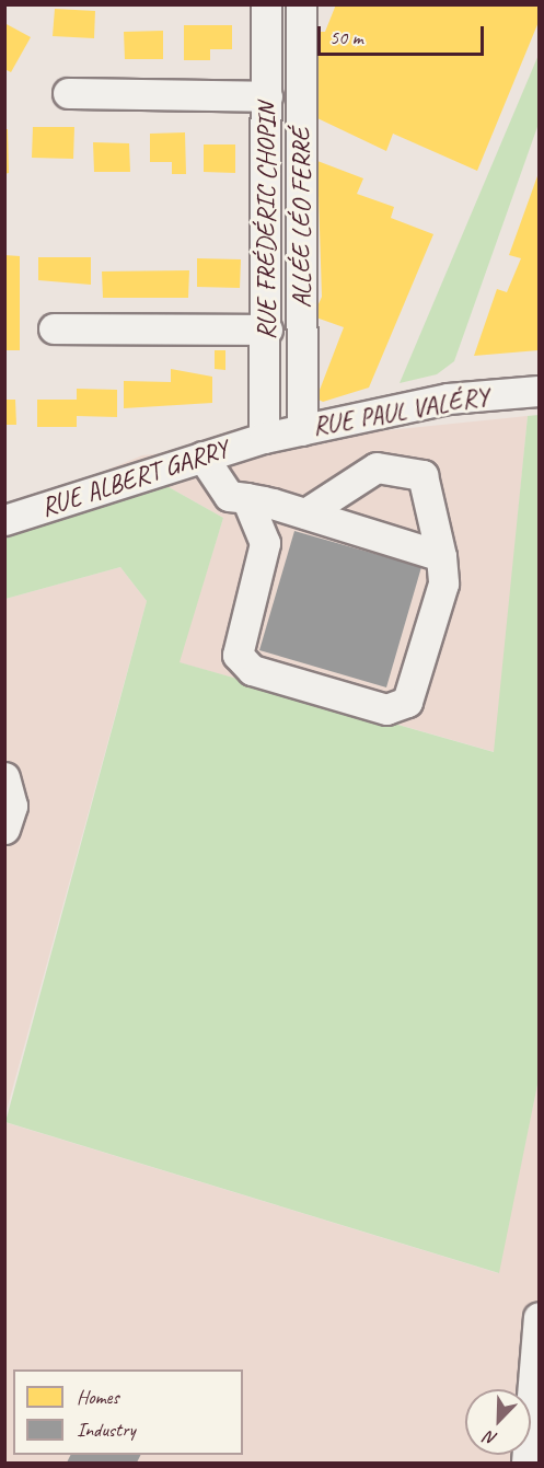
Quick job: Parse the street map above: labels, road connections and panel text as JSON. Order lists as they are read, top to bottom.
{
  "streets": {
    "street": [
      "ALLÉE LÉO FERRÉ",
      "RUE FRÉDÉRIC CHOPIN",
      "RUE PAUL VALÉRY",
      "RUE ALBERT GARRY"
    ]
  },
  "crossings": [
    ["ALLÉE LÉO FERRÉ", "RUE PAUL VALÉRY"],
    ["RUE FRÉDÉRIC CHOPIN", "RUE PAUL VALÉRY"],
    ["RUE FRÉDÉRIC CHOPIN", "RUE ALBERT GARRY"],
    ["RUE PAUL VALÉRY", "RUE ALBERT GARRY"]
  ],
  "legend": ["Homes", "Industry"],
  "scale_bar": "50 m",
  "north": "bottom left"
}
